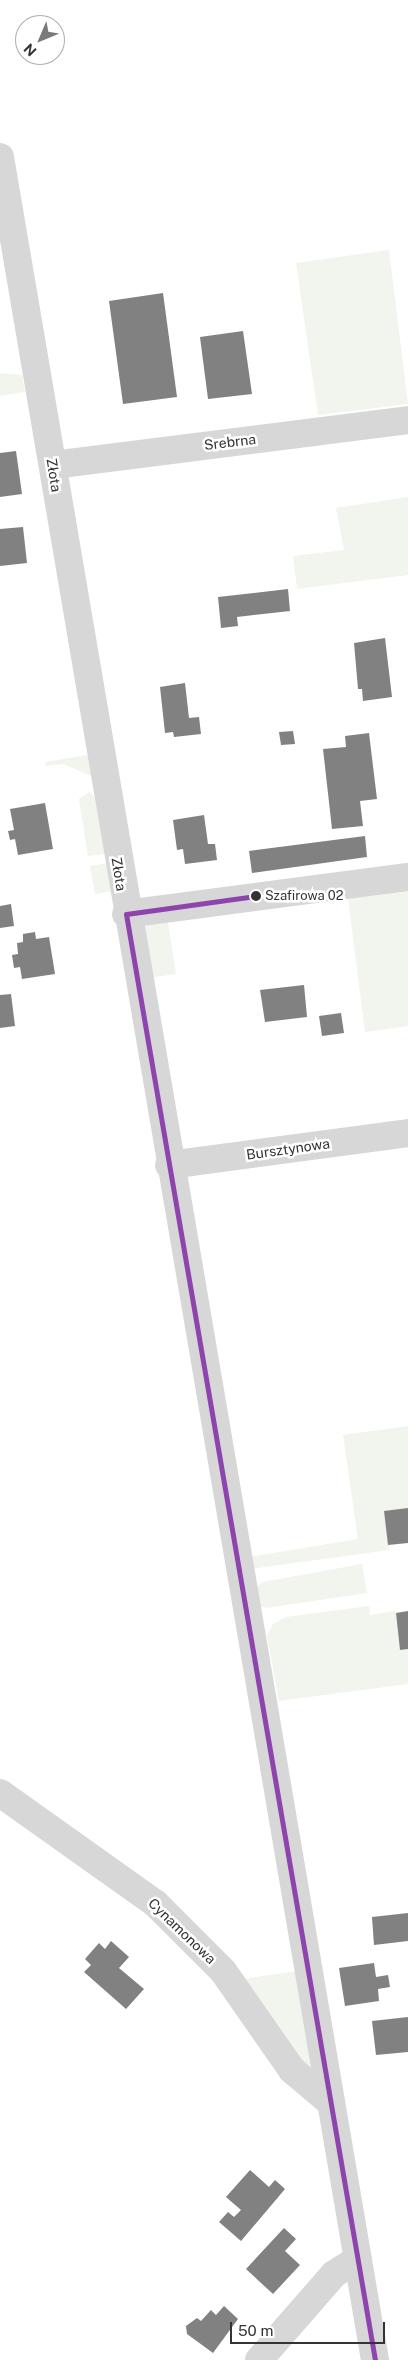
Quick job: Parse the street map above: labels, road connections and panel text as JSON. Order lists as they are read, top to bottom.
{
  "streets": {
    "street": [
      "Srebrna",
      "Złota",
      "Bursztynowa",
      "Cynamonowa"
    ]
  },
  "crossings": [
    ["Srebrna", "Złota"],
    ["Złota", "Bursztynowa"],
    ["Złota", "Cynamonowa"]
  ],
  "places": ["Szafirowa 02"],
  "scale_bar": "50 m",
  "north": "bottom left"
}
